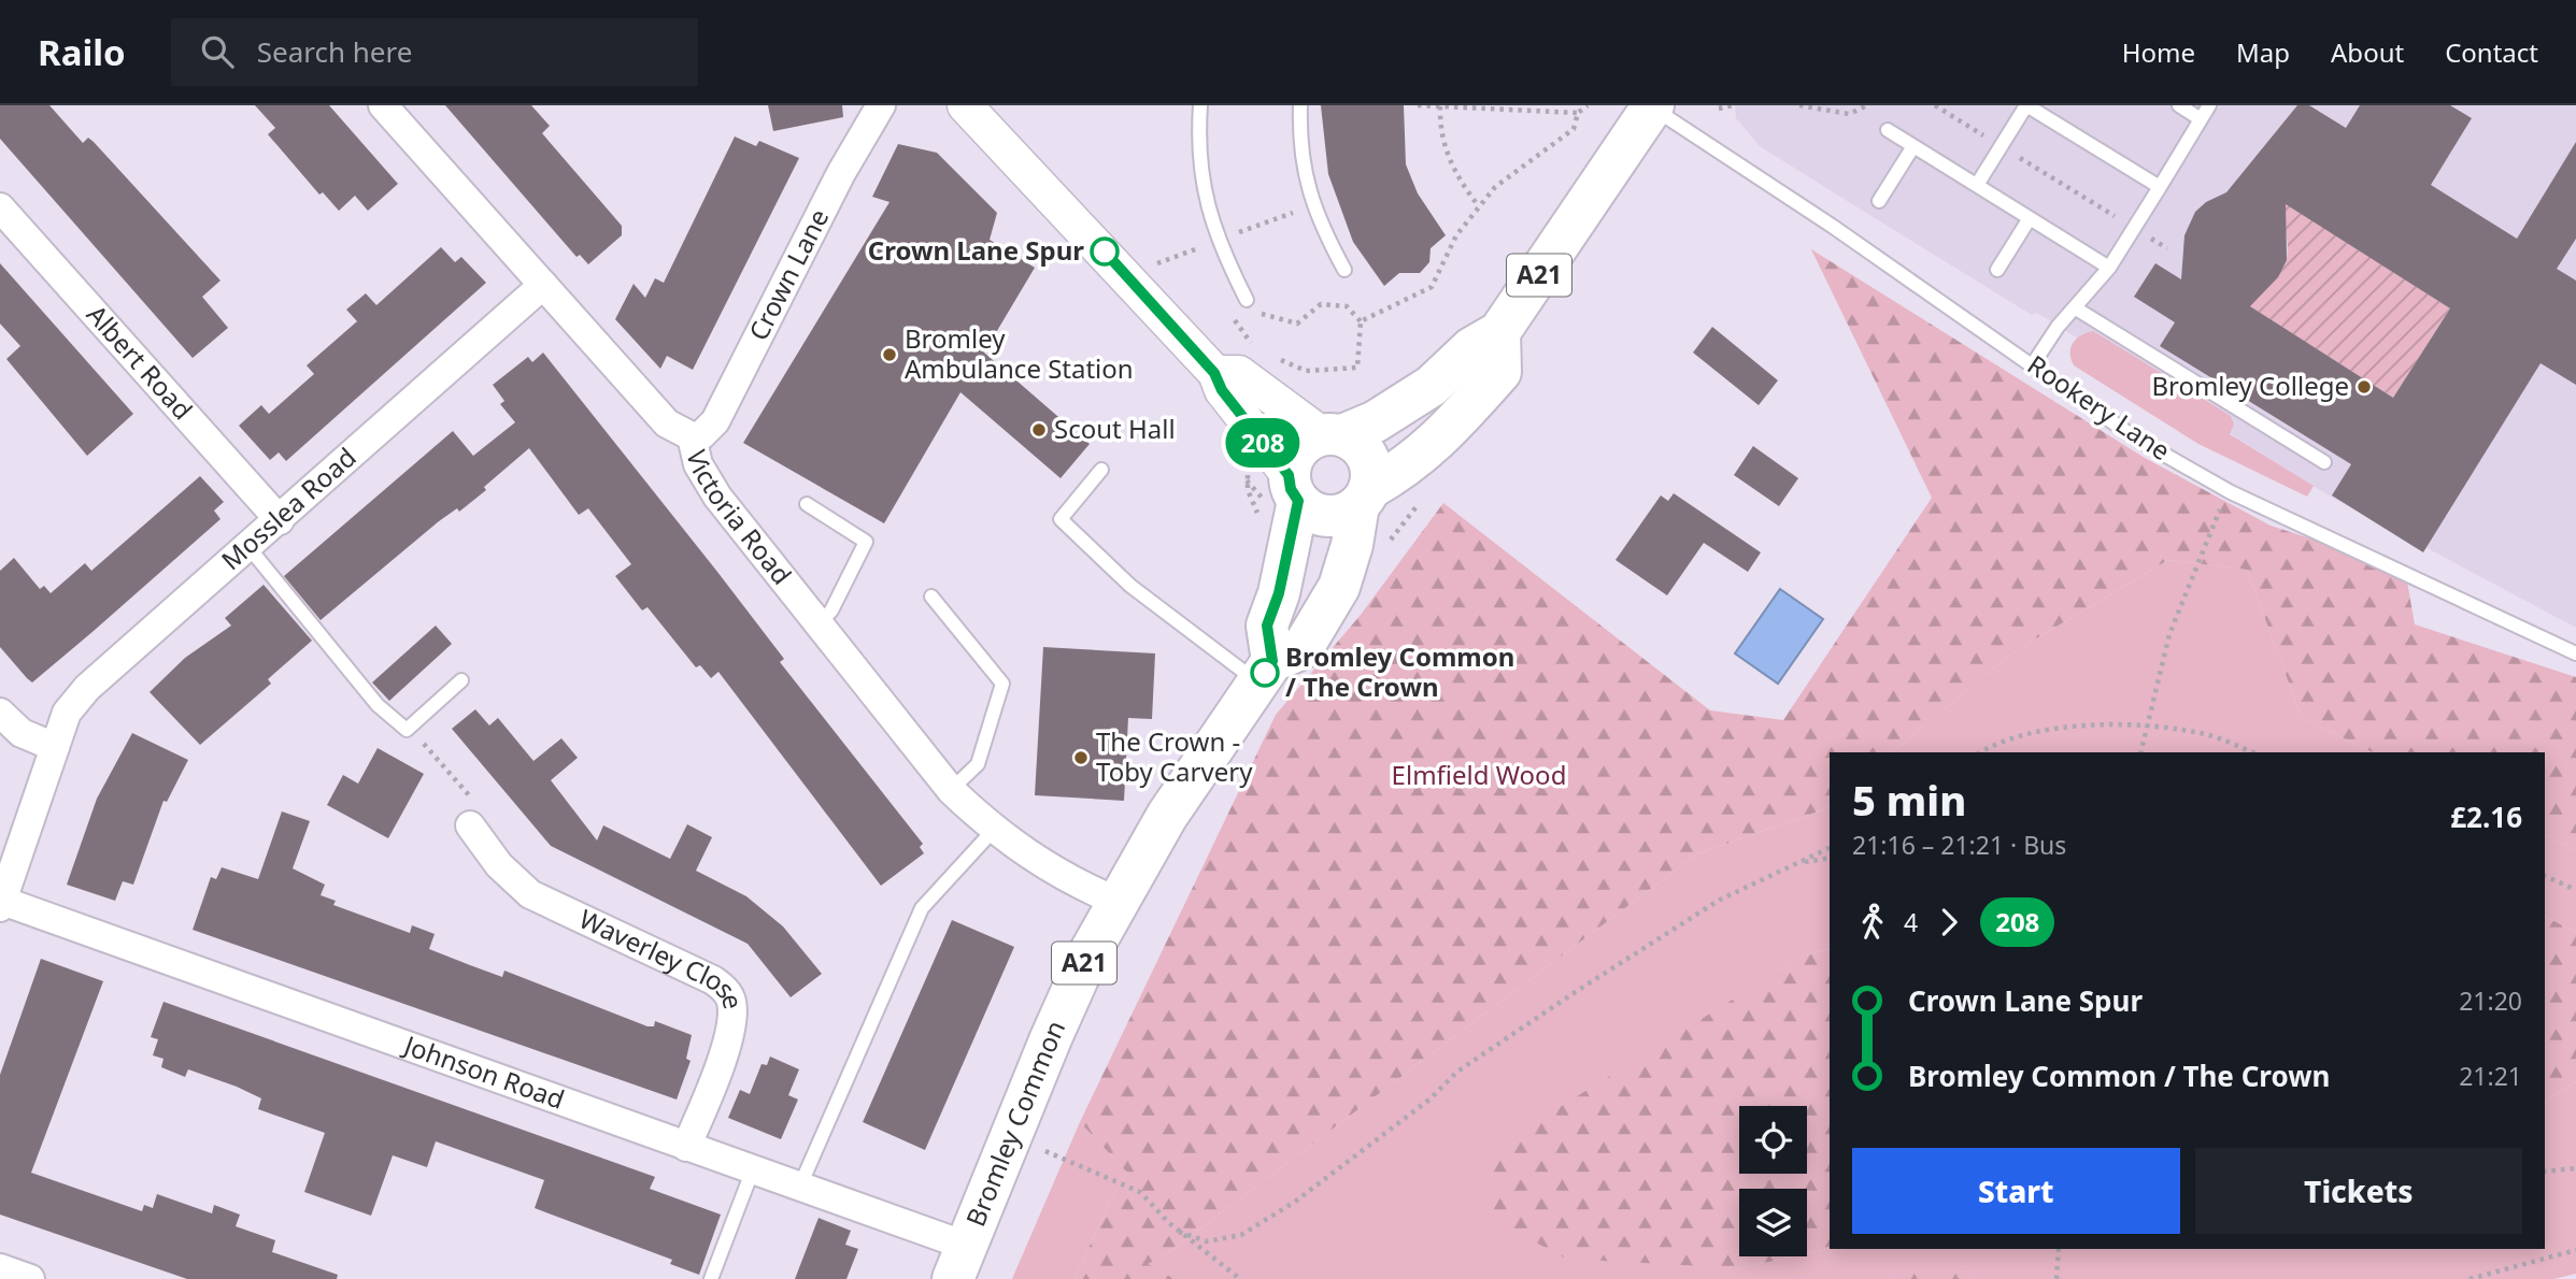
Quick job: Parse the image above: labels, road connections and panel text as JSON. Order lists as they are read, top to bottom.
{
  "streets": {
    "main road": ["A21", "Bromley Common"],
    "street": [
      "Crown Lane",
      "Albert Road",
      "Mosslea Road",
      "Victoria Road",
      "Waverley Close",
      "Johnson Road"
    ],
    "lane": ["Rookery Lane"]
  },
  "crossings": [
    ["Crown Lane", "Victoria Road"],
    ["A21", "Rookery Lane"],
    ["A21", "Bromley Common"],
    ["Albert Road", "Mosslea Road"],
    ["Mosslea Road", "Victoria Road"],
    ["Mosslea Road", "Johnson Road"],
    ["Victoria Road", "Bromley Common"],
    ["Waverley Close", "Johnson Road"],
    ["Johnson Road", "Bromley Common"]
  ],
  "parks": ["Elmfield Wood"],
  "places": [
    "Crown Lane Spur",
    "Bromley Ambulance Station",
    "Bromley College",
    "Scout Hall",
    "Bromley Common / The Crown",
    "The Crown - Toby Carvery"
  ],
  "lines": ["bus line 208"],
  "page": {
    "header": "Railo",
    "search": "Search here",
    "nav": [
      "Home",
      "Map",
      "About",
      "Contact"
    ],
    "on_map": "208",
    "heading": ["5 min", "21:16 – 21:21 · Bus", "£2.16"],
    "legs": ["4", "208"],
    "list": [
      {
        "name": "Crown Lane Spur",
        "value": "21:20"
      },
      {
        "name": "Bromley Common / The Crown",
        "value": "21:21"
      }
    ],
    "buttons": ["Start", "Tickets"]
  }
}
